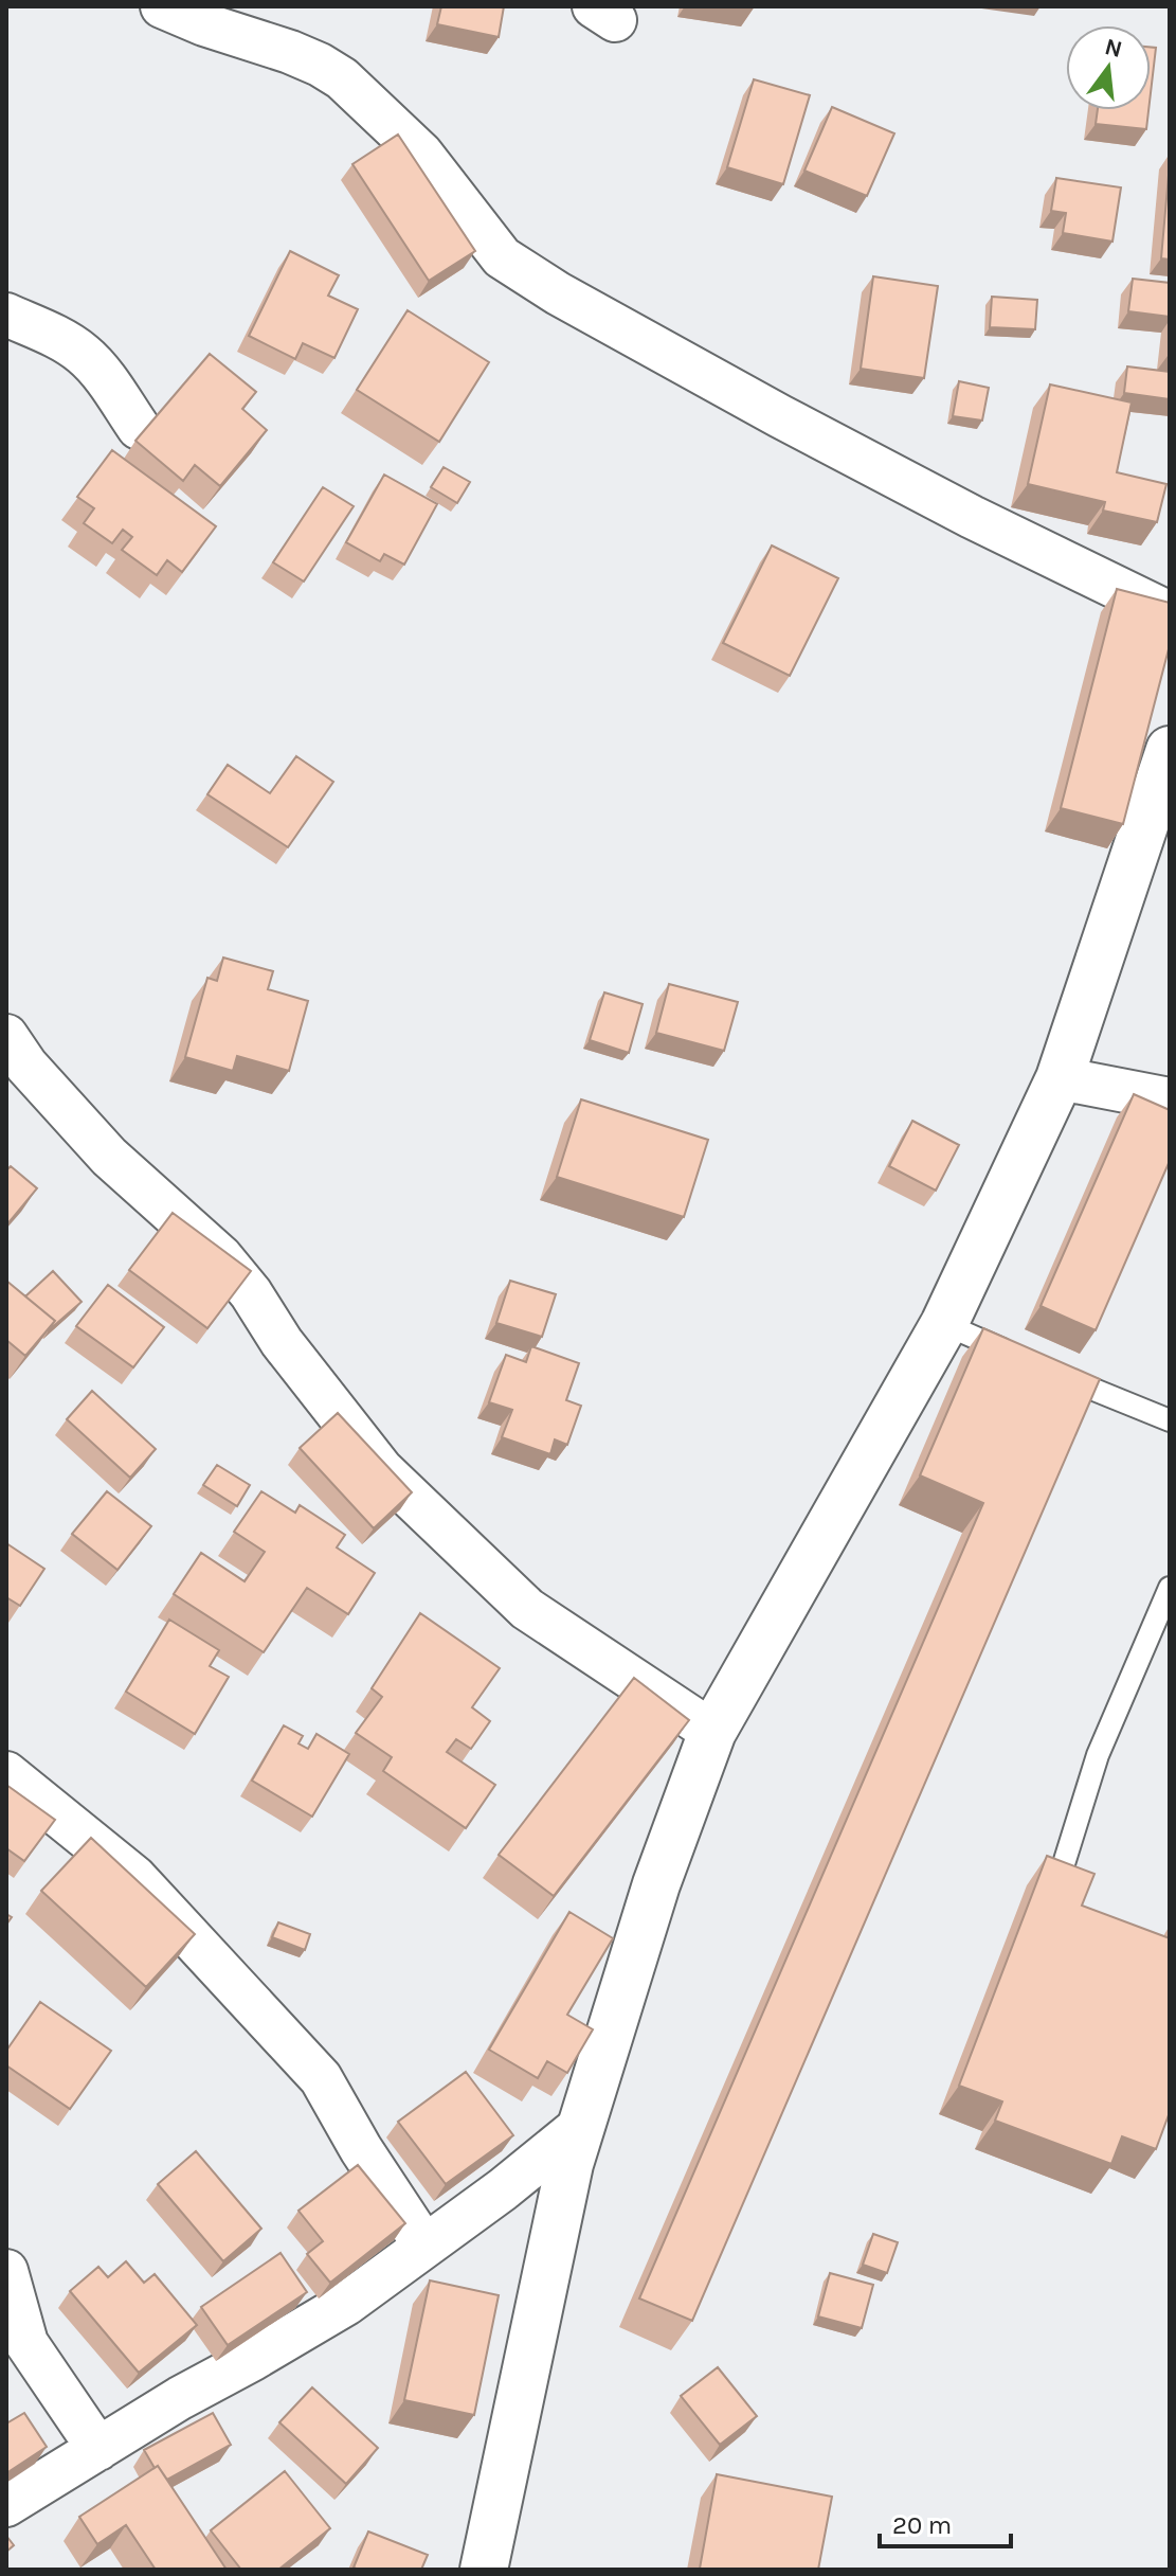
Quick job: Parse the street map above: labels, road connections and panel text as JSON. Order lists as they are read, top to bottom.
{
  "scale_bar": "20 m",
  "north": "top"
}
